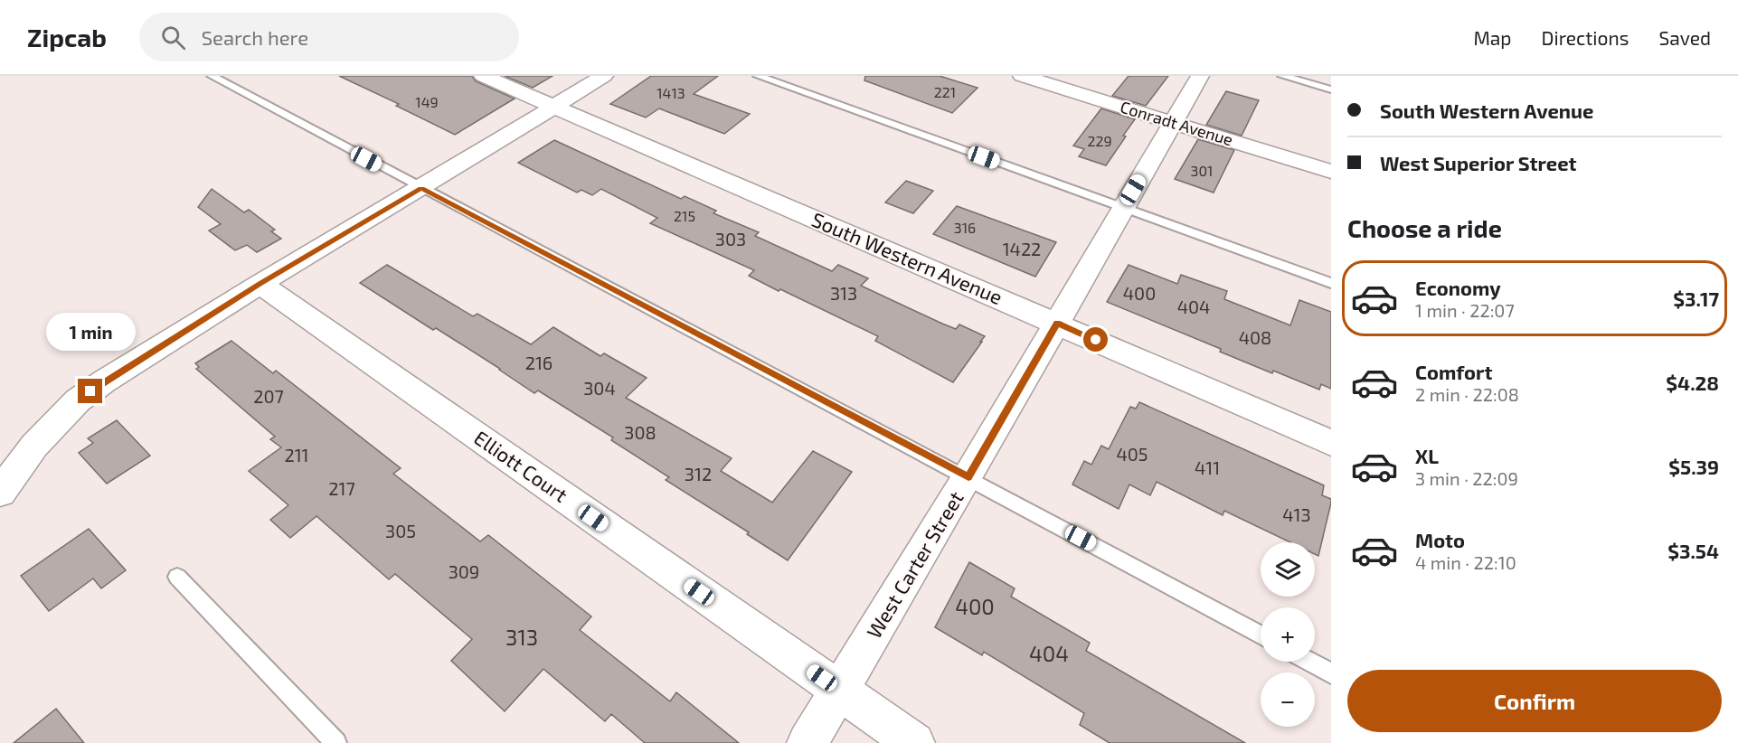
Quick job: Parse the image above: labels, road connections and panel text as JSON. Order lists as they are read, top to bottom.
{
  "streets": {
    "street": [
      "Conradt Avenue",
      "South Western Avenue",
      "Elliott Court",
      "West Carter Street"
    ]
  },
  "crossings": [
    ["Conradt Avenue", "West Carter Street"],
    ["South Western Avenue", "West Carter Street"],
    ["Elliott Court", "West Carter Street"]
  ],
  "house_numbers": [
    "221",
    "1413",
    "149",
    "229",
    "301",
    "215",
    "316",
    "303",
    "1422",
    "313",
    "400",
    "404",
    "408",
    "216",
    "304",
    "207",
    "308",
    "405",
    "211",
    "411",
    "312",
    "217",
    "413",
    "305",
    "309",
    "400",
    "313",
    "404"
  ],
  "page": {
    "header": "Zipcab",
    "search": "Search here",
    "nav": ["Map", "Directions", "Saved"],
    "banner": ["South Western Avenue", "West Superior Street"],
    "heading": "Choose a ride",
    "list": [
      {
        "name": "Economy",
        "note": "1 min · 22:07",
        "value": "$3.17"
      },
      {
        "name": "Comfort",
        "note": "2 min · 22:08",
        "value": "$4.28"
      },
      {
        "name": "XL",
        "note": "3 min · 22:09",
        "value": "$5.39"
      },
      {
        "name": "Moto",
        "note": "4 min · 22:10",
        "value": "$3.54"
      }
    ],
    "bubble": "1 min",
    "map_buttons": ["+", "−"],
    "buttons": "Confirm"
  }
}
